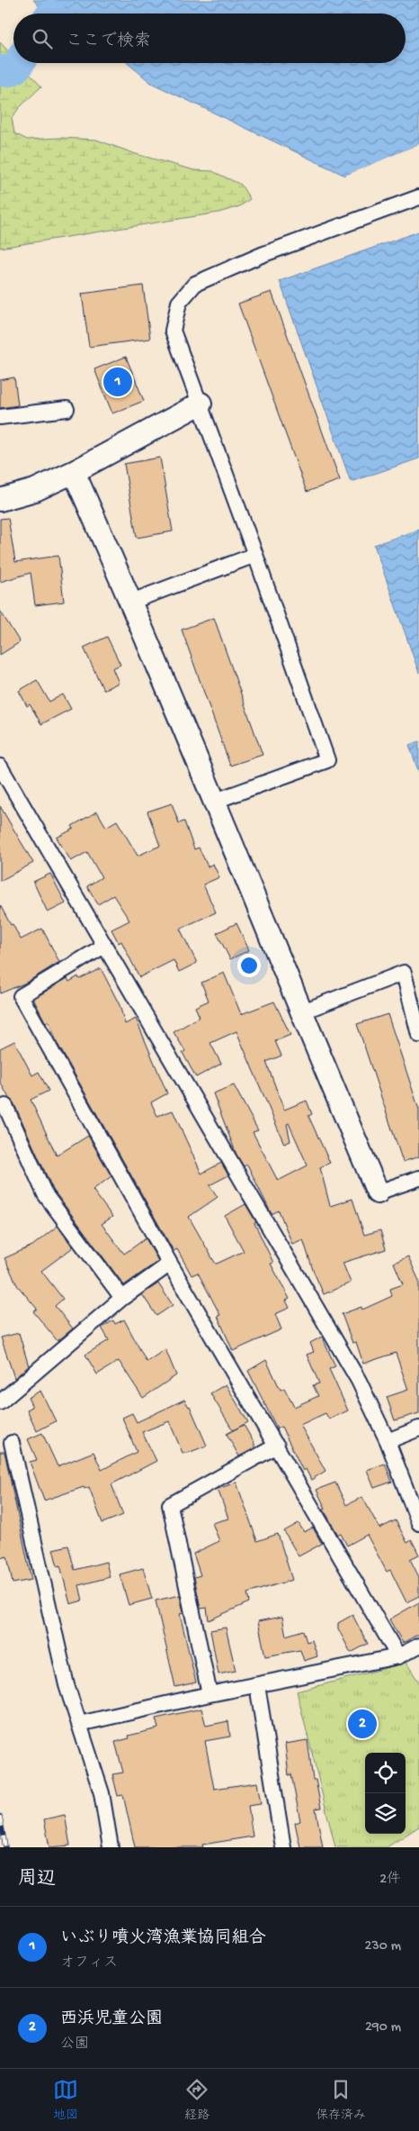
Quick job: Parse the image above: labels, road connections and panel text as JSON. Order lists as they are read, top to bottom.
{
  "page": {
    "search": "ここで検索",
    "pins": ["1", "2"],
    "heading": ["周辺", "2件"],
    "list": [
      {
        "mark": "1",
        "name": "いぶり噴火湾漁業協同組合",
        "note": "オフィス",
        "value": "230 m"
      },
      {
        "mark": "2",
        "name": "西浜児童公園",
        "note": "公園",
        "value": "290 m"
      }
    ],
    "nav": ["地図", "経路", "保存済み"]
  }
}
